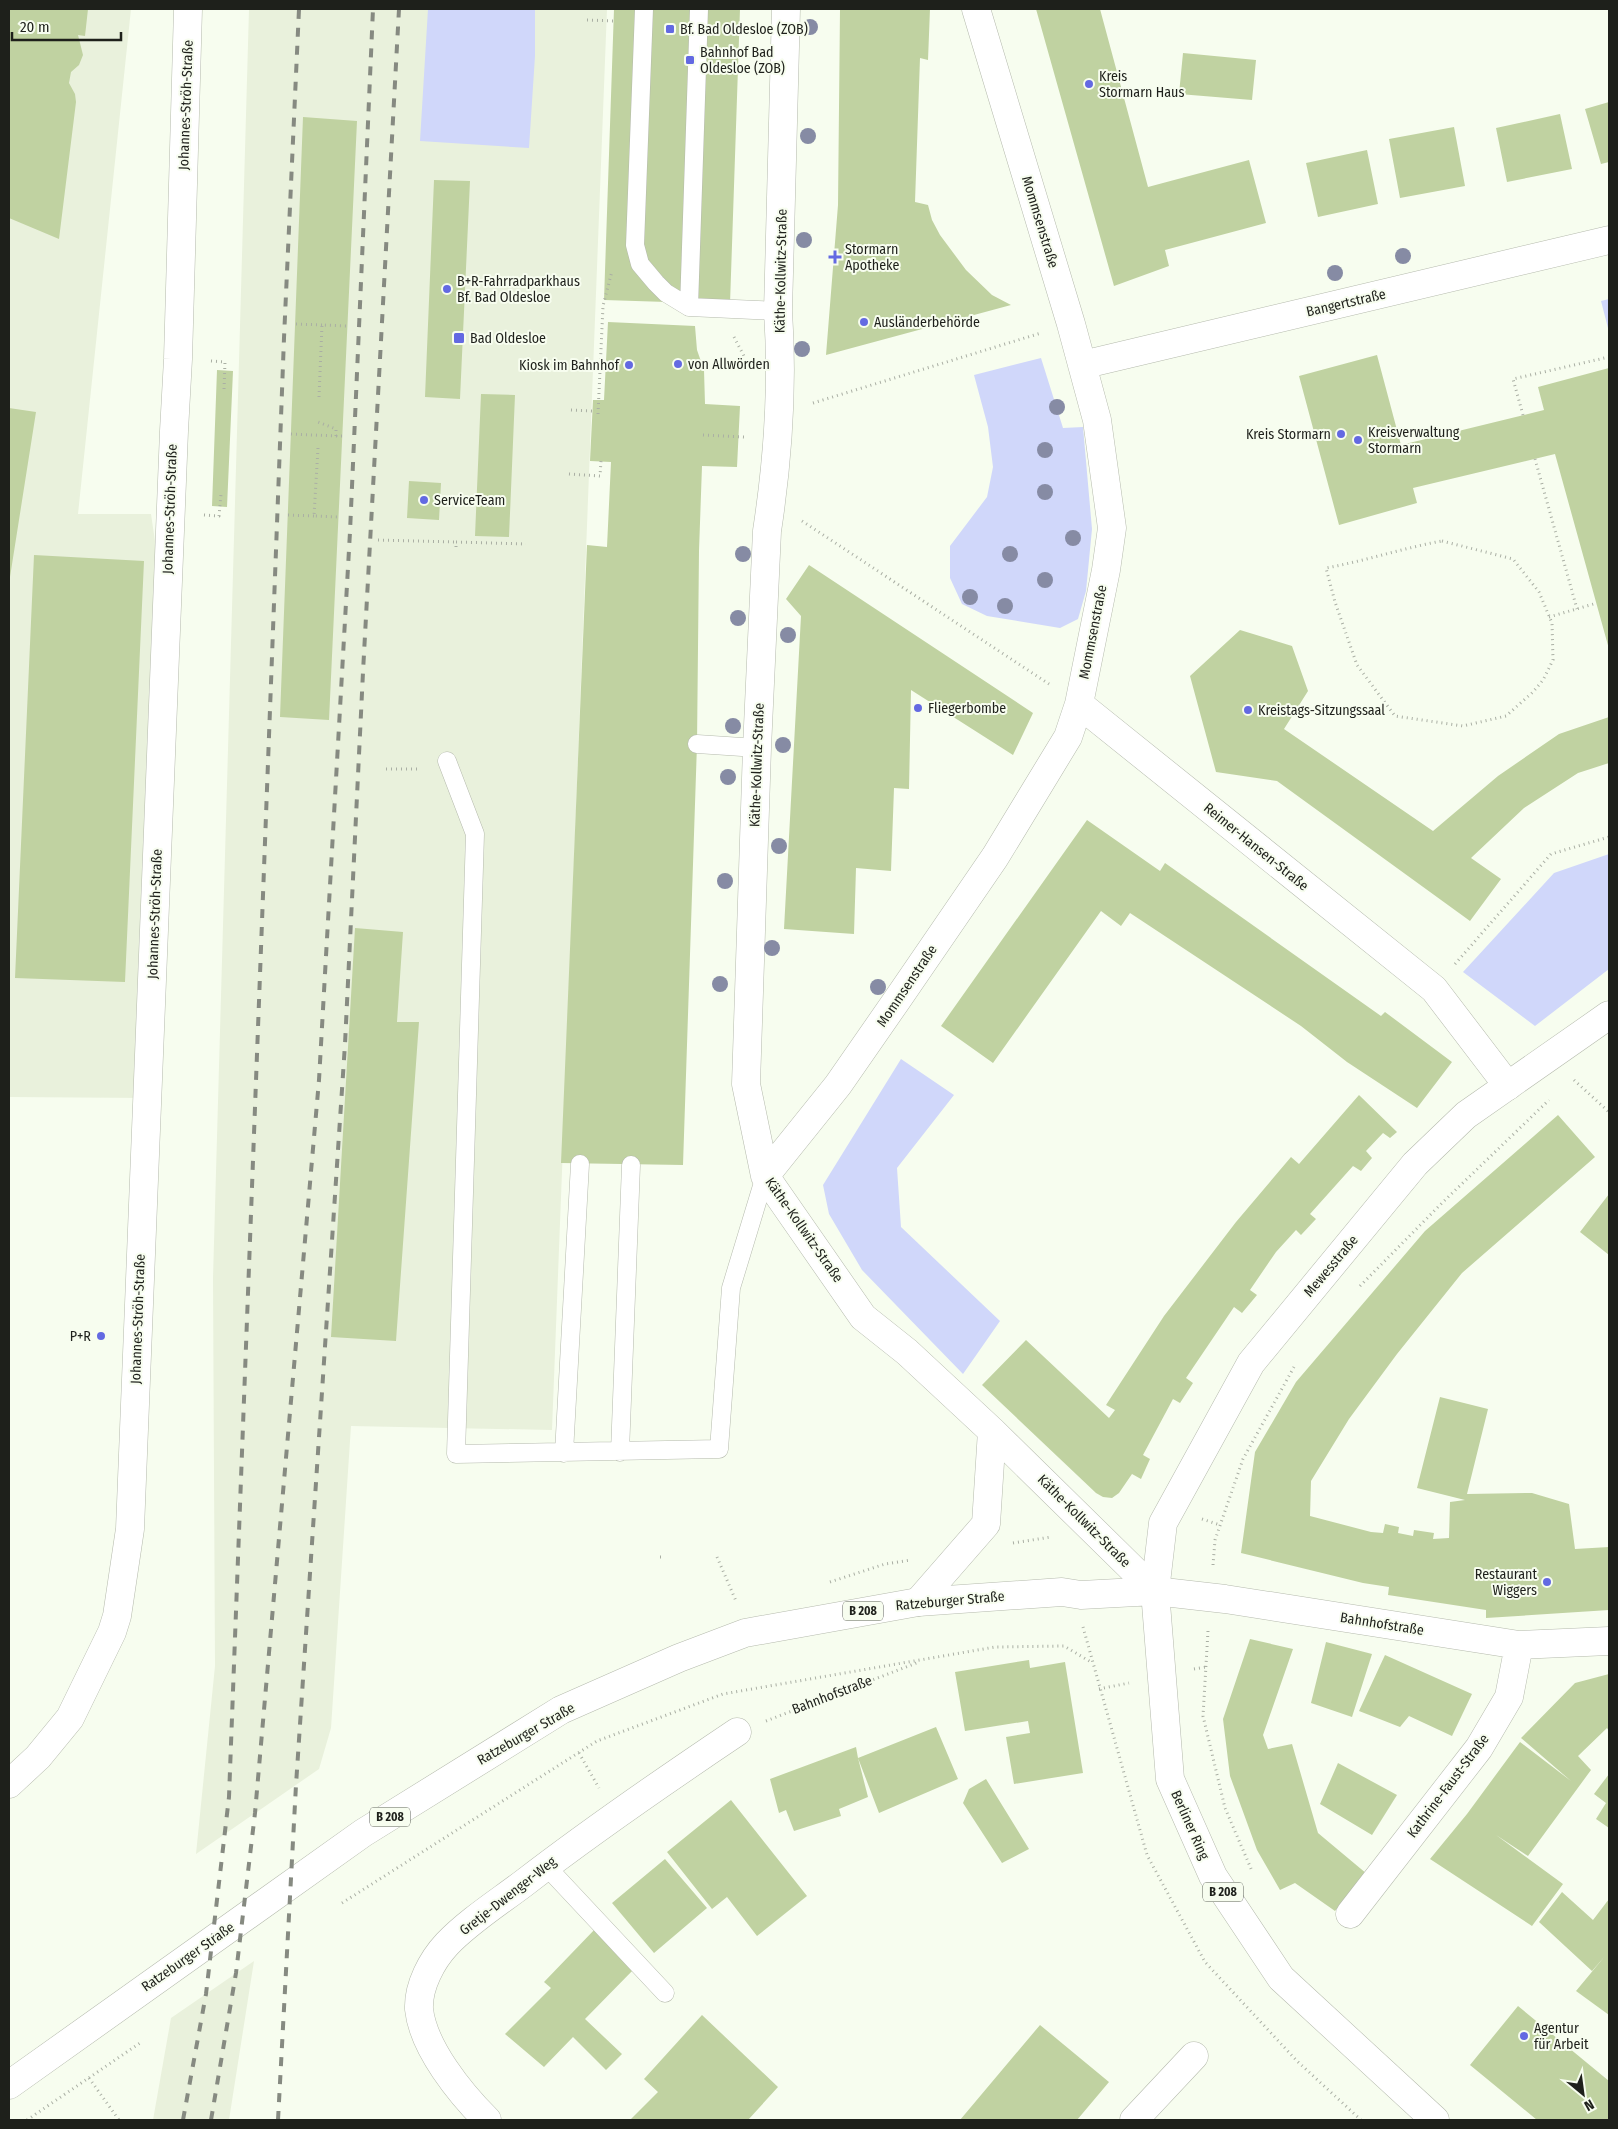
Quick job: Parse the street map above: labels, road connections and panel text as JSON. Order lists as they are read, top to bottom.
{
  "streets": {
    "street": [
      "Johannes-Ströh-Straße",
      "Mommsenstraße",
      "Käthe-Kollwitz-Straße",
      "Bangertstraße",
      "Reimer-Hansen-Straße",
      "Mewesstraße",
      "Ratzeburger Straße",
      "B 208",
      "Bahnhofstraße",
      "Kathrine-Faust-Straße",
      "Berliner Ring",
      "Gretje-Dwenger-Weg"
    ]
  },
  "crossings": [
    ["Mommsenstraße", "Käthe-Kollwitz-Straße"],
    ["Mommsenstraße", "Bangertstraße"],
    ["Mommsenstraße", "Reimer-Hansen-Straße"],
    ["Käthe-Kollwitz-Straße", "Mewesstraße"],
    ["Käthe-Kollwitz-Straße", "Ratzeburger Straße"],
    ["Käthe-Kollwitz-Straße", "Bahnhofstraße"],
    ["Käthe-Kollwitz-Straße", "Berliner Ring"],
    ["Reimer-Hansen-Straße", "Mewesstraße"],
    ["Mewesstraße", "Ratzeburger Straße"],
    ["Mewesstraße", "Bahnhofstraße"],
    ["Mewesstraße", "Berliner Ring"],
    ["Ratzeburger Straße", "Bahnhofstraße"],
    ["Ratzeburger Straße", "Berliner Ring"],
    ["Bahnhofstraße", "Kathrine-Faust-Straße"],
    ["Bahnhofstraße", "Berliner Ring"],
    ["Bahnhofstraße", "Gretje-Dwenger-Weg"]
  ],
  "places": {
    "transit": ["Bf. Bad Oldesloe (ZOB)", "Bahnhof Bad Oldesloe (ZOB)", "Bad Oldesloe"],
    "other": [
      "Kreis Stormarn Haus",
      "B+R-Fahrradparkhaus Bf. Bad Oldesloe",
      "Ausländerbehörde",
      "von Allwörden",
      "Kiosk im Bahnhof",
      "Kreis Stormarn",
      "Kreisverwaltung Stormarn",
      "ServiceTeam",
      "Fliegerbombe",
      "Kreistags-Sitzungssaal",
      "P+R",
      "Restaurant Wiggers",
      "Agentur für Arbeit"
    ],
    "health": ["Stormarn Apotheke"]
  },
  "scale_bar": "20 m",
  "north": "bottom right"
}
